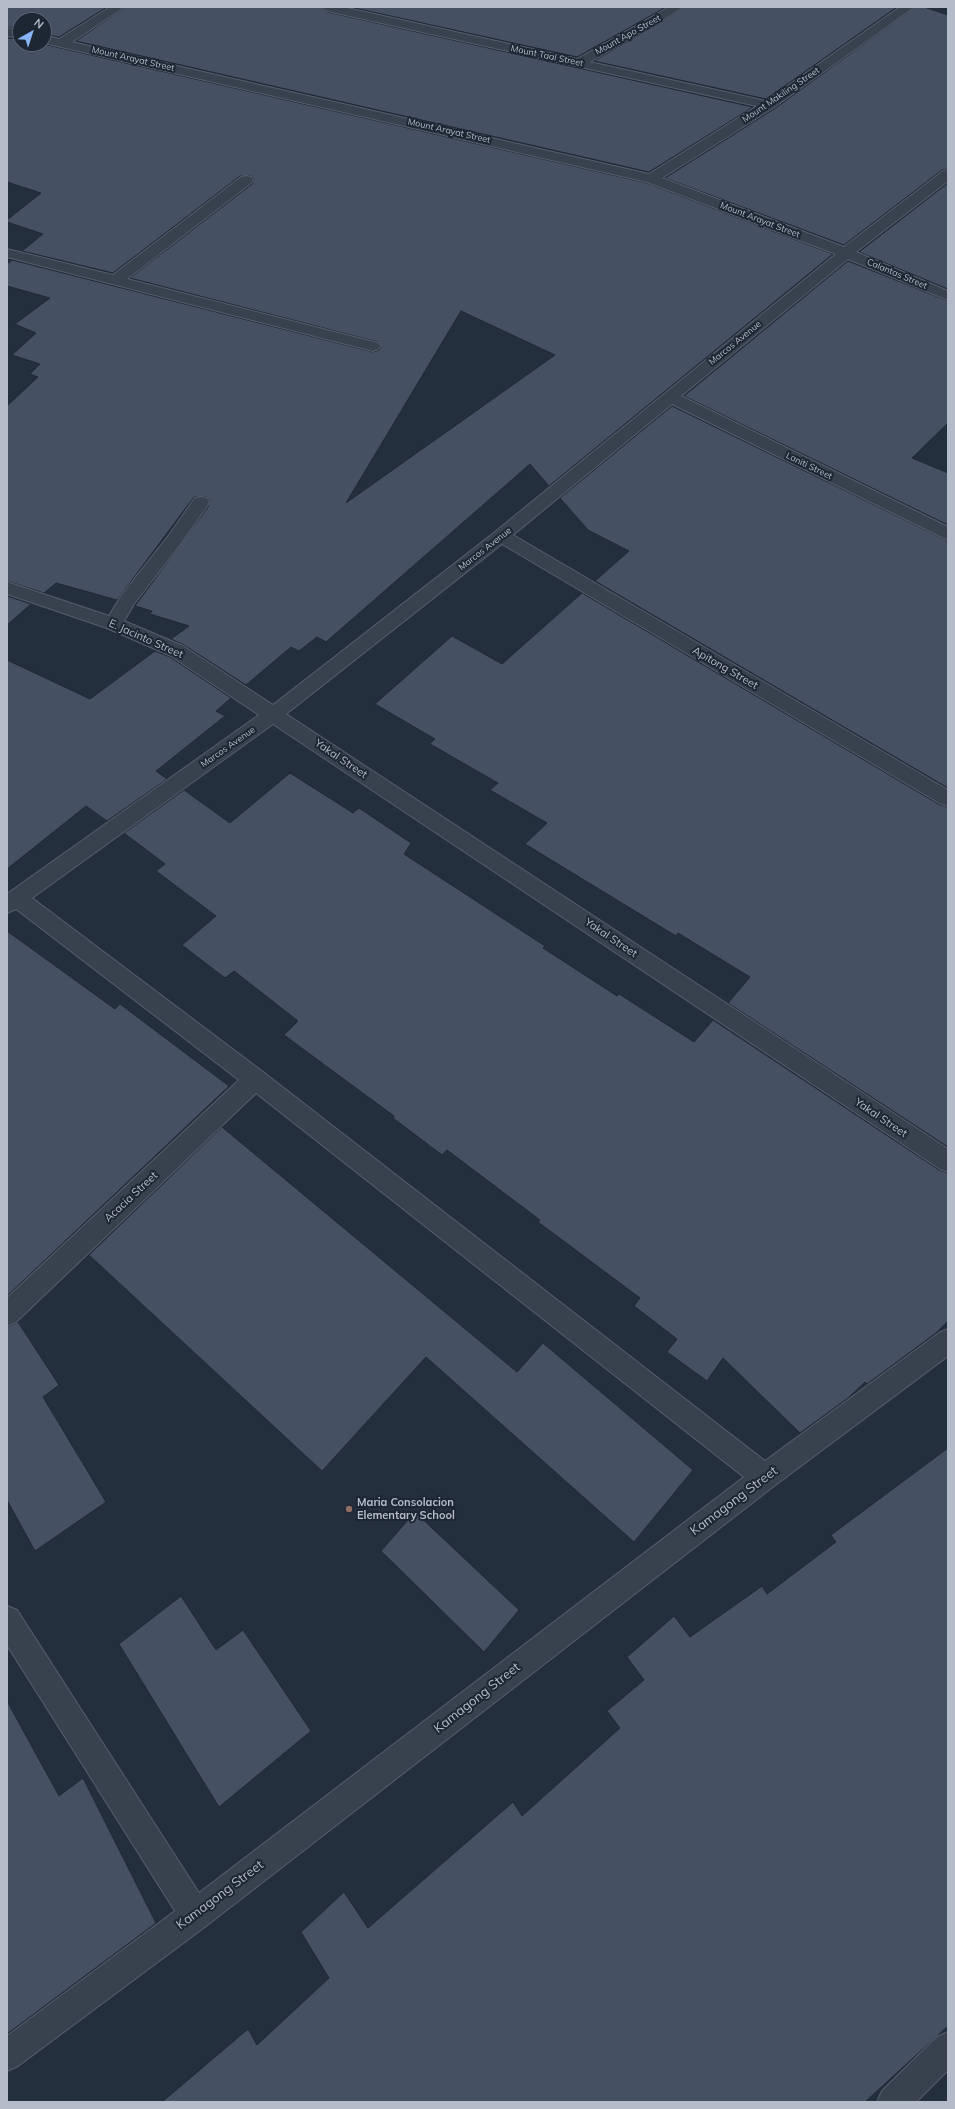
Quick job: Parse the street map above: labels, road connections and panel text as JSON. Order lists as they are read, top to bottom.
{
  "streets": {
    "street": [
      "Mount Apo Street",
      "Mount Taal Street",
      "Mount Arayat Street",
      "Mount Makiling Street",
      "Calantas Street",
      "Marcos Avenue",
      "Laniti Street",
      "E. Jacinto Street",
      "Apitong Street",
      "Yakal Street",
      "Acacia Street",
      "Kamagong Street"
    ]
  },
  "crossings": [
    ["Mount Apo Street", "Mount Taal Street"],
    ["Mount Taal Street", "Mount Makiling Street"],
    ["Mount Arayat Street", "Mount Makiling Street"],
    ["Mount Arayat Street", "Calantas Street"],
    ["Mount Arayat Street", "Marcos Avenue"],
    ["Calantas Street", "Marcos Avenue"],
    ["Marcos Avenue", "Laniti Street"],
    ["Marcos Avenue", "E. Jacinto Street"],
    ["Marcos Avenue", "Apitong Street"],
    ["Marcos Avenue", "Yakal Street"],
    ["E. Jacinto Street", "Yakal Street"]
  ],
  "places": ["Maria Consolacion Elementary School"],
  "north": "top right"
}
